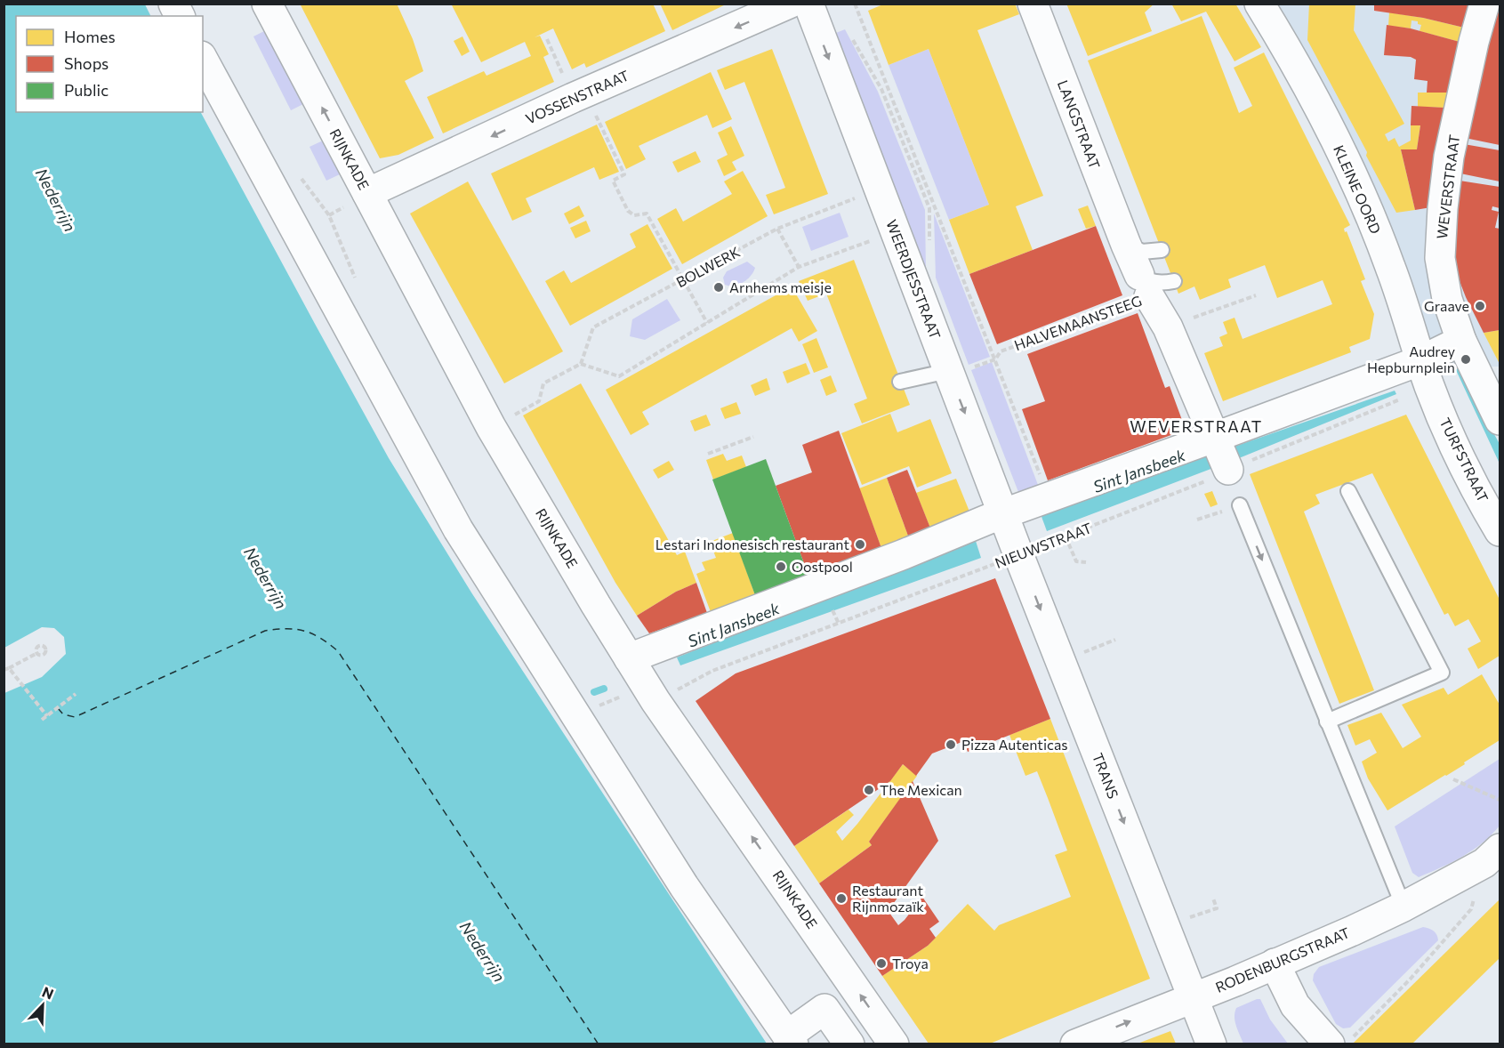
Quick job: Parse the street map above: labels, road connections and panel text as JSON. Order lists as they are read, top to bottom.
{
  "streets": {
    "street": [
      "VOSSENSTRAAT",
      "LANGSTRAAT",
      "RIJNKADE",
      "WEVERSTRAAT",
      "KLEINE OORD",
      "WEERDJESSTRAAT",
      "TURFSTRAAT",
      "TRANS",
      "RODENBURGSTRAAT"
    ],
    "path": ["BOLWERK", "HALVEMAANSTEEG", "NIEUWSTRAAT"]
  },
  "crossings": [
    ["VOSSENSTRAAT", "RIJNKADE"],
    ["LANGSTRAAT", "HALVEMAANSTEEG"],
    ["LANGSTRAAT", "NIEUWSTRAAT"],
    ["RIJNKADE", "NIEUWSTRAAT"],
    ["KLEINE OORD", "TURFSTRAAT"],
    ["KLEINE OORD", "NIEUWSTRAAT"],
    ["WEERDJESSTRAAT", "HALVEMAANSTEEG"],
    ["WEERDJESSTRAAT", "NIEUWSTRAAT"],
    ["WEERDJESSTRAAT", "TRANS"],
    ["TURFSTRAAT", "NIEUWSTRAAT"],
    ["NIEUWSTRAAT", "TRANS"],
    ["TRANS", "RODENBURGSTRAAT"]
  ],
  "one_way": ["VOSSENSTRAAT", "WEERDJESSTRAAT", "TRANS"],
  "districts": ["WEVERSTRAAT"],
  "water": ["Nederrijn", "Sint Jansbeek"],
  "places": [
    "Arnhems meisje",
    "Graave",
    "Audrey Hepburnplein",
    "Lestari Indonesisch restaurant",
    "Oostpool",
    "Pizza Autenticas",
    "The Mexican",
    "Restaurant Rijnmozaïk",
    "Troya"
  ],
  "legend": ["Homes", "Shops", "Public"],
  "north": "top right"
}
